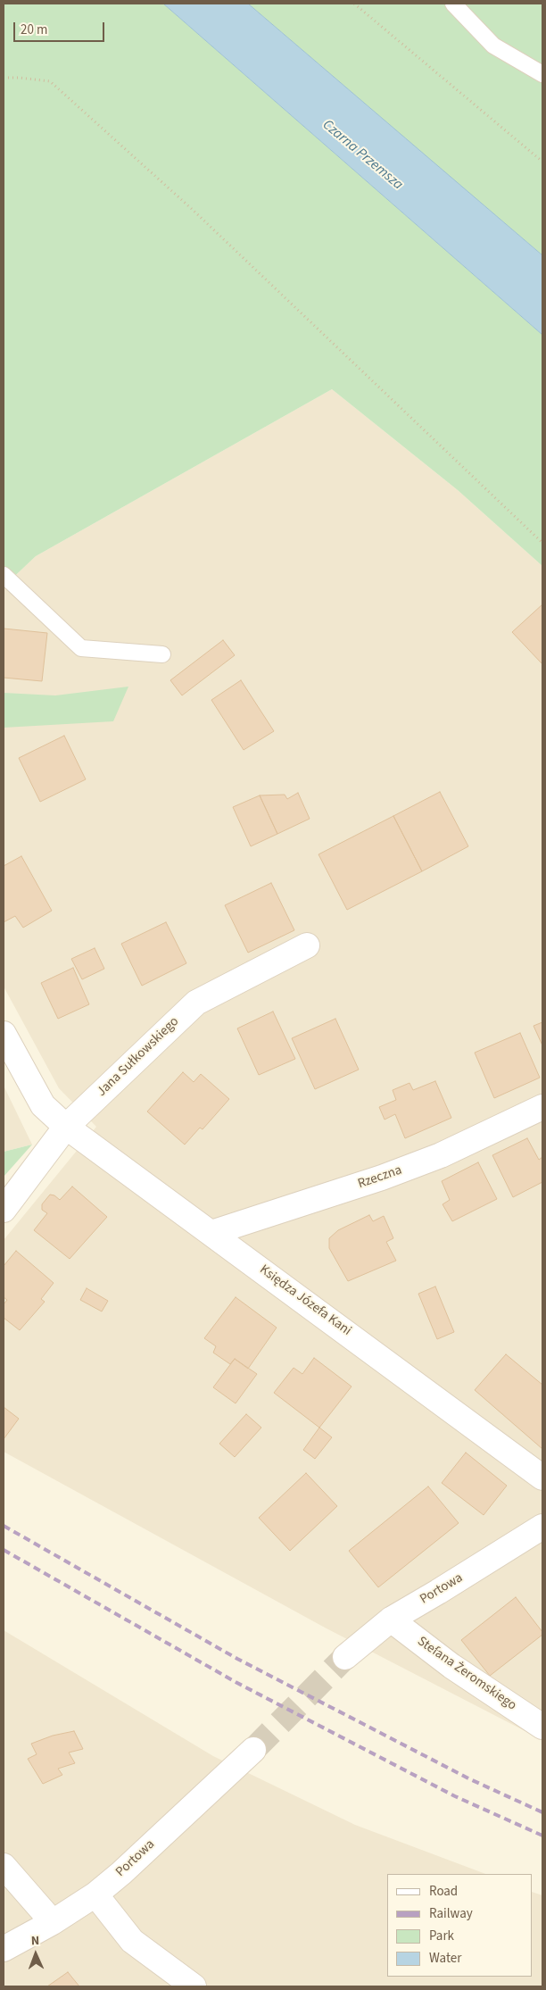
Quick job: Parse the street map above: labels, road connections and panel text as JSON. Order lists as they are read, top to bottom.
{
  "streets": {
    "street": [
      "Jana Sułkowskiego",
      "Rzeczna",
      "Księdza Józefa Kani",
      "Portowa",
      "Stefana Żeromskiego"
    ]
  },
  "crossings": [
    ["Jana Sułkowskiego", "Księdza Józefa Kani"],
    ["Rzeczna", "Księdza Józefa Kani"],
    ["Portowa", "Stefana Żeromskiego"]
  ],
  "water": ["Czarna Przemsza"],
  "legend": [
    "Road",
    "Railway",
    "Park",
    "Water"
  ],
  "scale_bar": "20 m",
  "north": "top"
}
